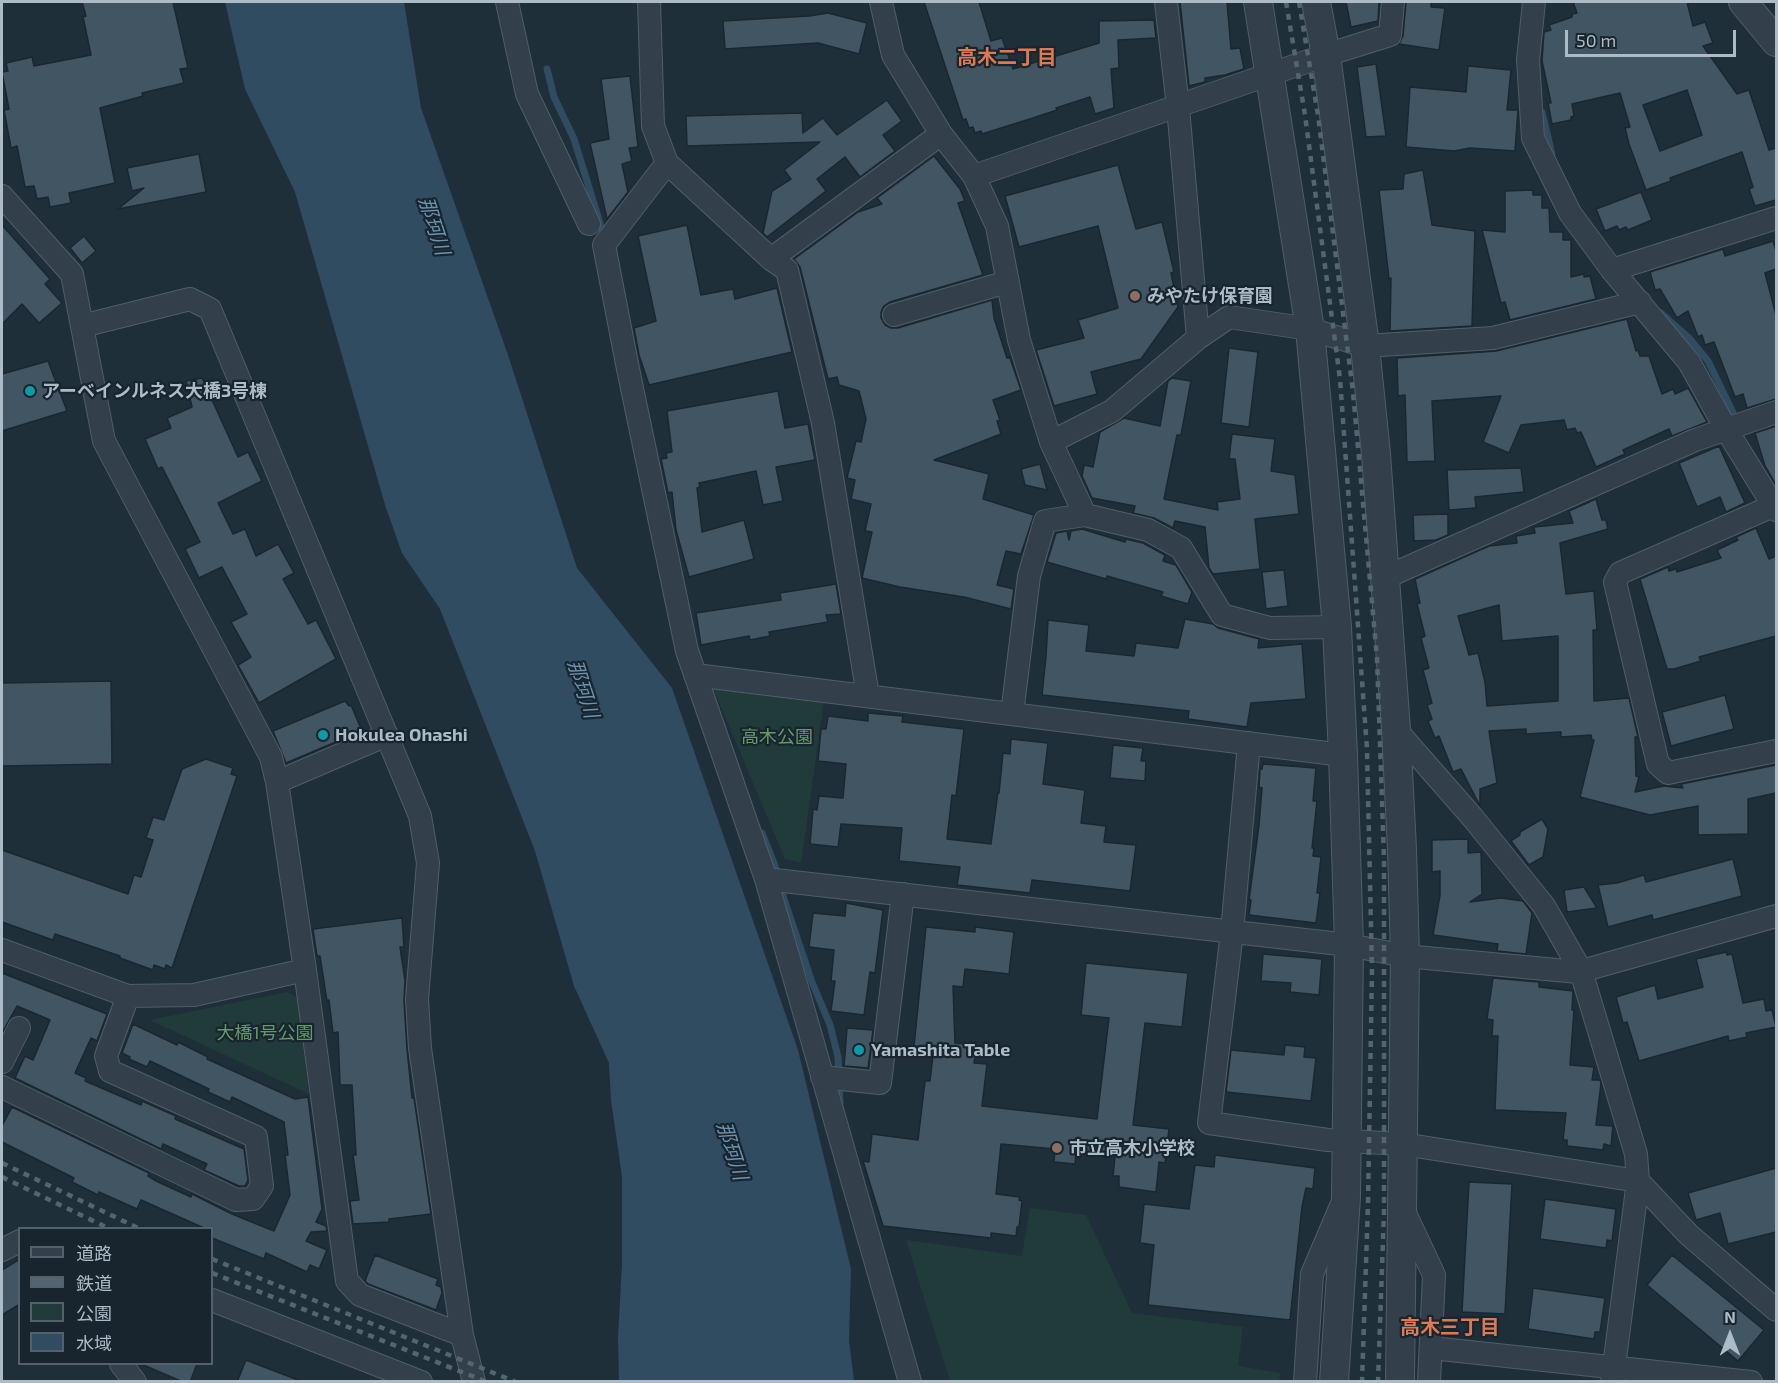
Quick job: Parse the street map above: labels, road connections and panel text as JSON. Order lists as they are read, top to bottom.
{
  "districts": ["高木二丁目", "高木三丁目"],
  "water": ["那珂川"],
  "parks": ["高木公園", "大橋1号公園"],
  "places": [
    "みやたけ保育園",
    "アーベインルネス大橋3号棟",
    "Hokulea Ohashi",
    "Yamashita Table",
    "市立高木小学校"
  ],
  "legend": [
    "道路",
    "鉄道",
    "公園",
    "水域"
  ],
  "scale_bar": "50 m",
  "north": "top"
}
